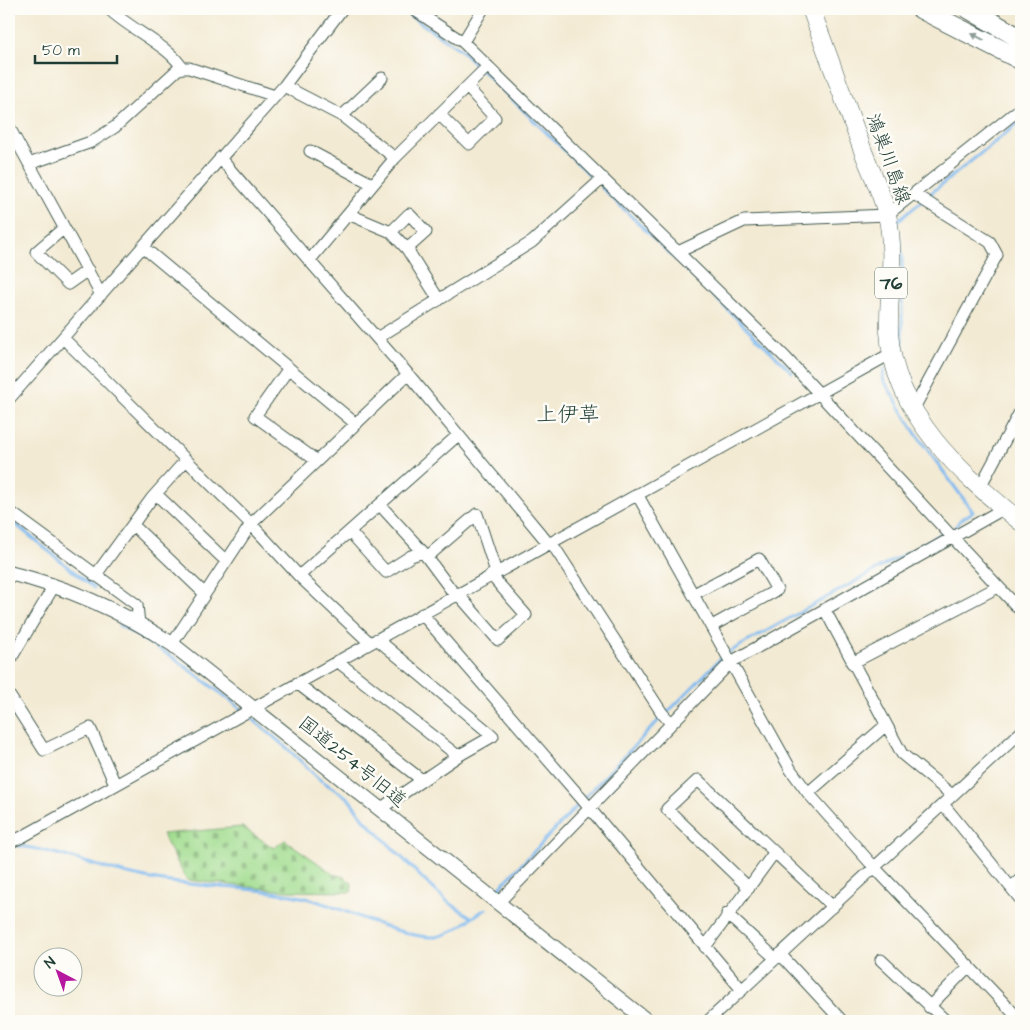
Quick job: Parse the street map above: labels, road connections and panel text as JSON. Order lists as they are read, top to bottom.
{
  "streets": {
    "main road": ["鴻巣川島線", "76"],
    "street": ["国道254号旧道"]
  },
  "districts": ["上伊草"],
  "scale_bar": "50 m",
  "north": "top left"
}
